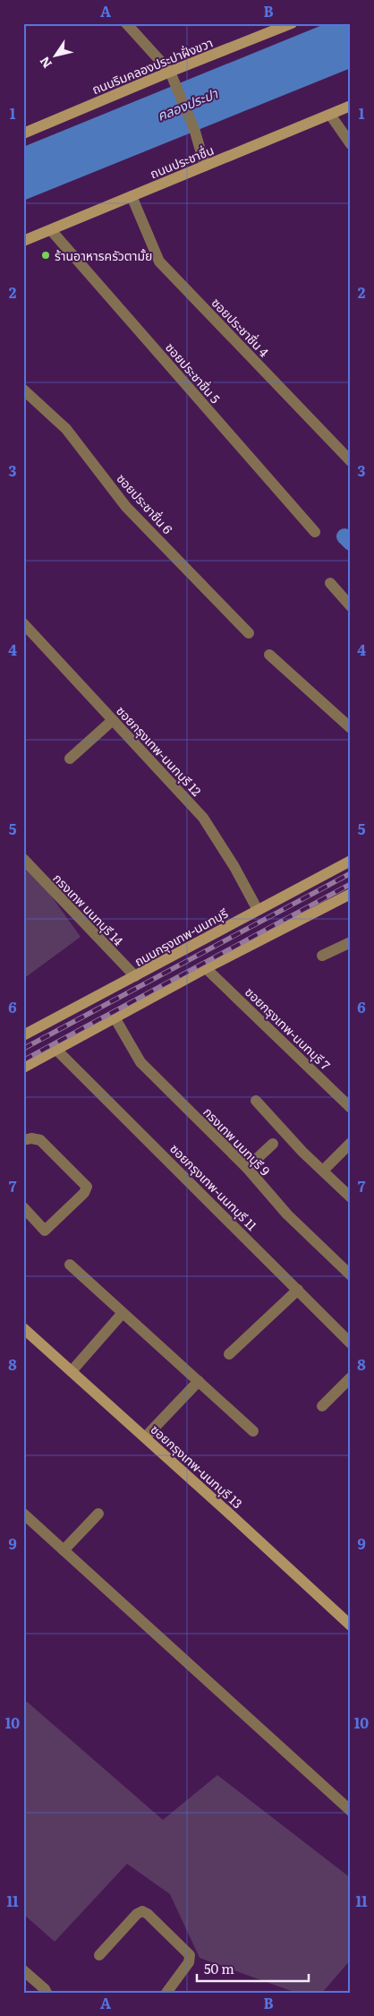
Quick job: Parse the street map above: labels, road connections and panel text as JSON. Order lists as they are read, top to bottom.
{
  "streets": {
    "main road": [
      "ถนนริมคลองประปาฝั่งขวา",
      "ถนนประชาชื่น",
      "ถนนกรุงเทพ-นนทบุรี",
      "ซอยกรุงเทพ-นนทบุรี 13"
    ],
    "street": [
      "ซอยประชาชื่น 4",
      "ซอยประชาชื่น 5",
      "ซอยประชาชื่น 6",
      "ซอยกรุงเทพ-นนทบุรี 12",
      "กรงเทพ นนทบุรี 14",
      "ซอยกรุงเทพ-นนทบุรี 7",
      "กรงเทพ นนทบุรี 9",
      "ซอยกรุงเทพ-นนทบุรี 11"
    ]
  },
  "crossings": [
    ["ถนนประชาชื่น", "ซอยประชาชื่น 4"],
    ["ถนนประชาชื่น", "ซอยประชาชื่น 5"],
    ["ซอยกรุงเทพ-นนทบุรี 12", "ถนนกรุงเทพ-นนทบุรี"],
    ["กรงเทพ นนทบุรี 14", "ถนนกรุงเทพ-นนทบุรี"]
  ],
  "water": ["คลองประปา"],
  "places": ["ร้านอาหารครัวตามั้ย"],
  "scale_bar": "50 m",
  "north": "bottom left",
  "grid": {
    "columns": ["A", "B"],
    "rows": [
      "1",
      "2",
      "3",
      "4",
      "5",
      "6",
      "7",
      "8",
      "9",
      "10",
      "11"
    ]
  }
}
